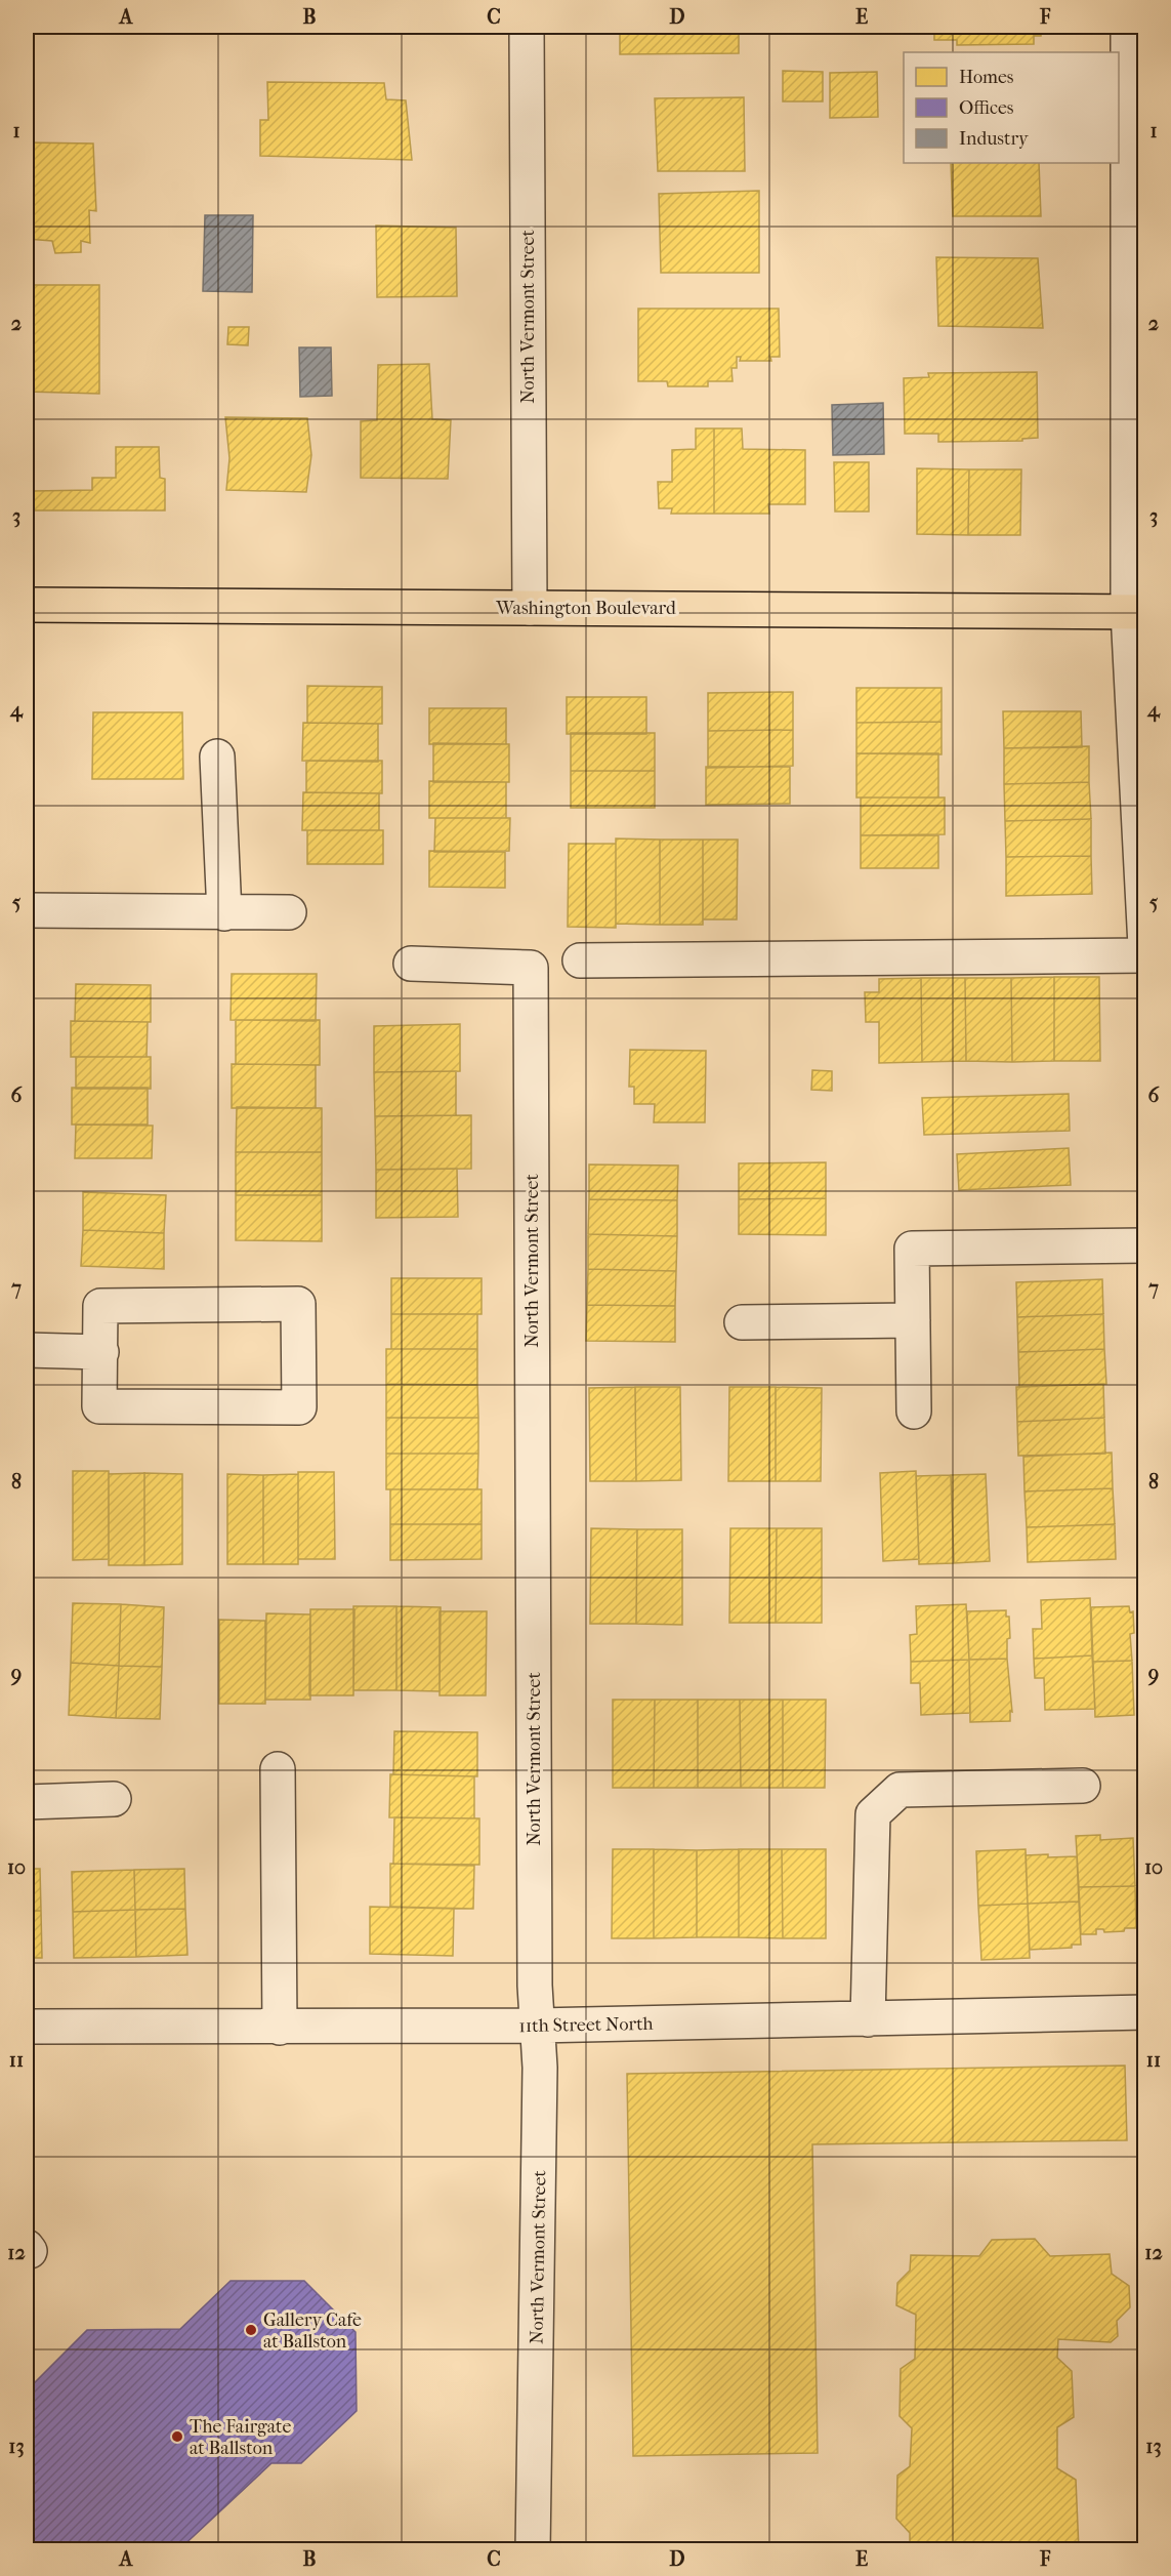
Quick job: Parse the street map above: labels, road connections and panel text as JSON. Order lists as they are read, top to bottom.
{
  "streets": {
    "main road": ["Washington Boulevard"],
    "street": ["North Vermont Street", "11th Street North"]
  },
  "crossings": [
    ["North Vermont Street", "Washington Boulevard"],
    ["North Vermont Street", "11th Street North"]
  ],
  "places": ["Gallery Cafe at Ballston", "The Fairgate at Ballston"],
  "legend": ["Homes", "Offices", "Industry"],
  "grid": {
    "columns": [
      "A",
      "B",
      "C",
      "D",
      "E",
      "F"
    ],
    "rows": [
      "1",
      "2",
      "3",
      "4",
      "5",
      "6",
      "7",
      "8",
      "9",
      "10",
      "11",
      "12",
      "13"
    ]
  }
}
